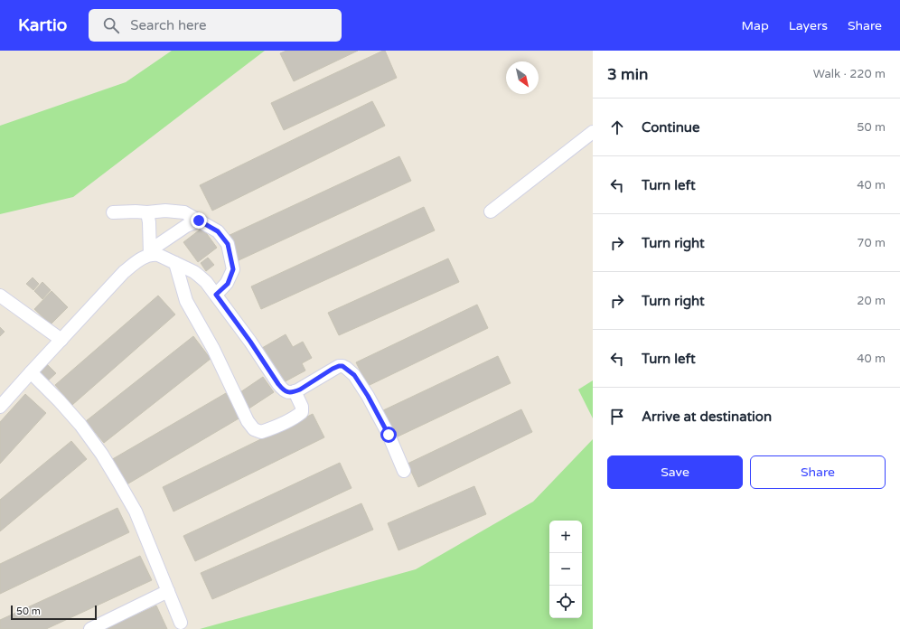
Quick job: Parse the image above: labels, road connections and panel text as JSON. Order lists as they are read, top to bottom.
{
  "scale_bar": "50 m",
  "north": "bottom right",
  "page": {
    "header": "Kartio",
    "search": "Search here",
    "nav": ["Map", "Layers", "Share"],
    "heading": ["3 min", "Walk · 220 m"],
    "list": [
      ["Continue", "50 m"],
      ["Turn left", "40 m"],
      ["Turn right", "70 m"],
      ["Turn right", "20 m"],
      ["Turn left", "40 m"],
      "Arrive at destination"
    ],
    "buttons": ["Save", "Share"],
    "map_buttons": ["+", "−"],
    "scale": "50 m"
  }
}
